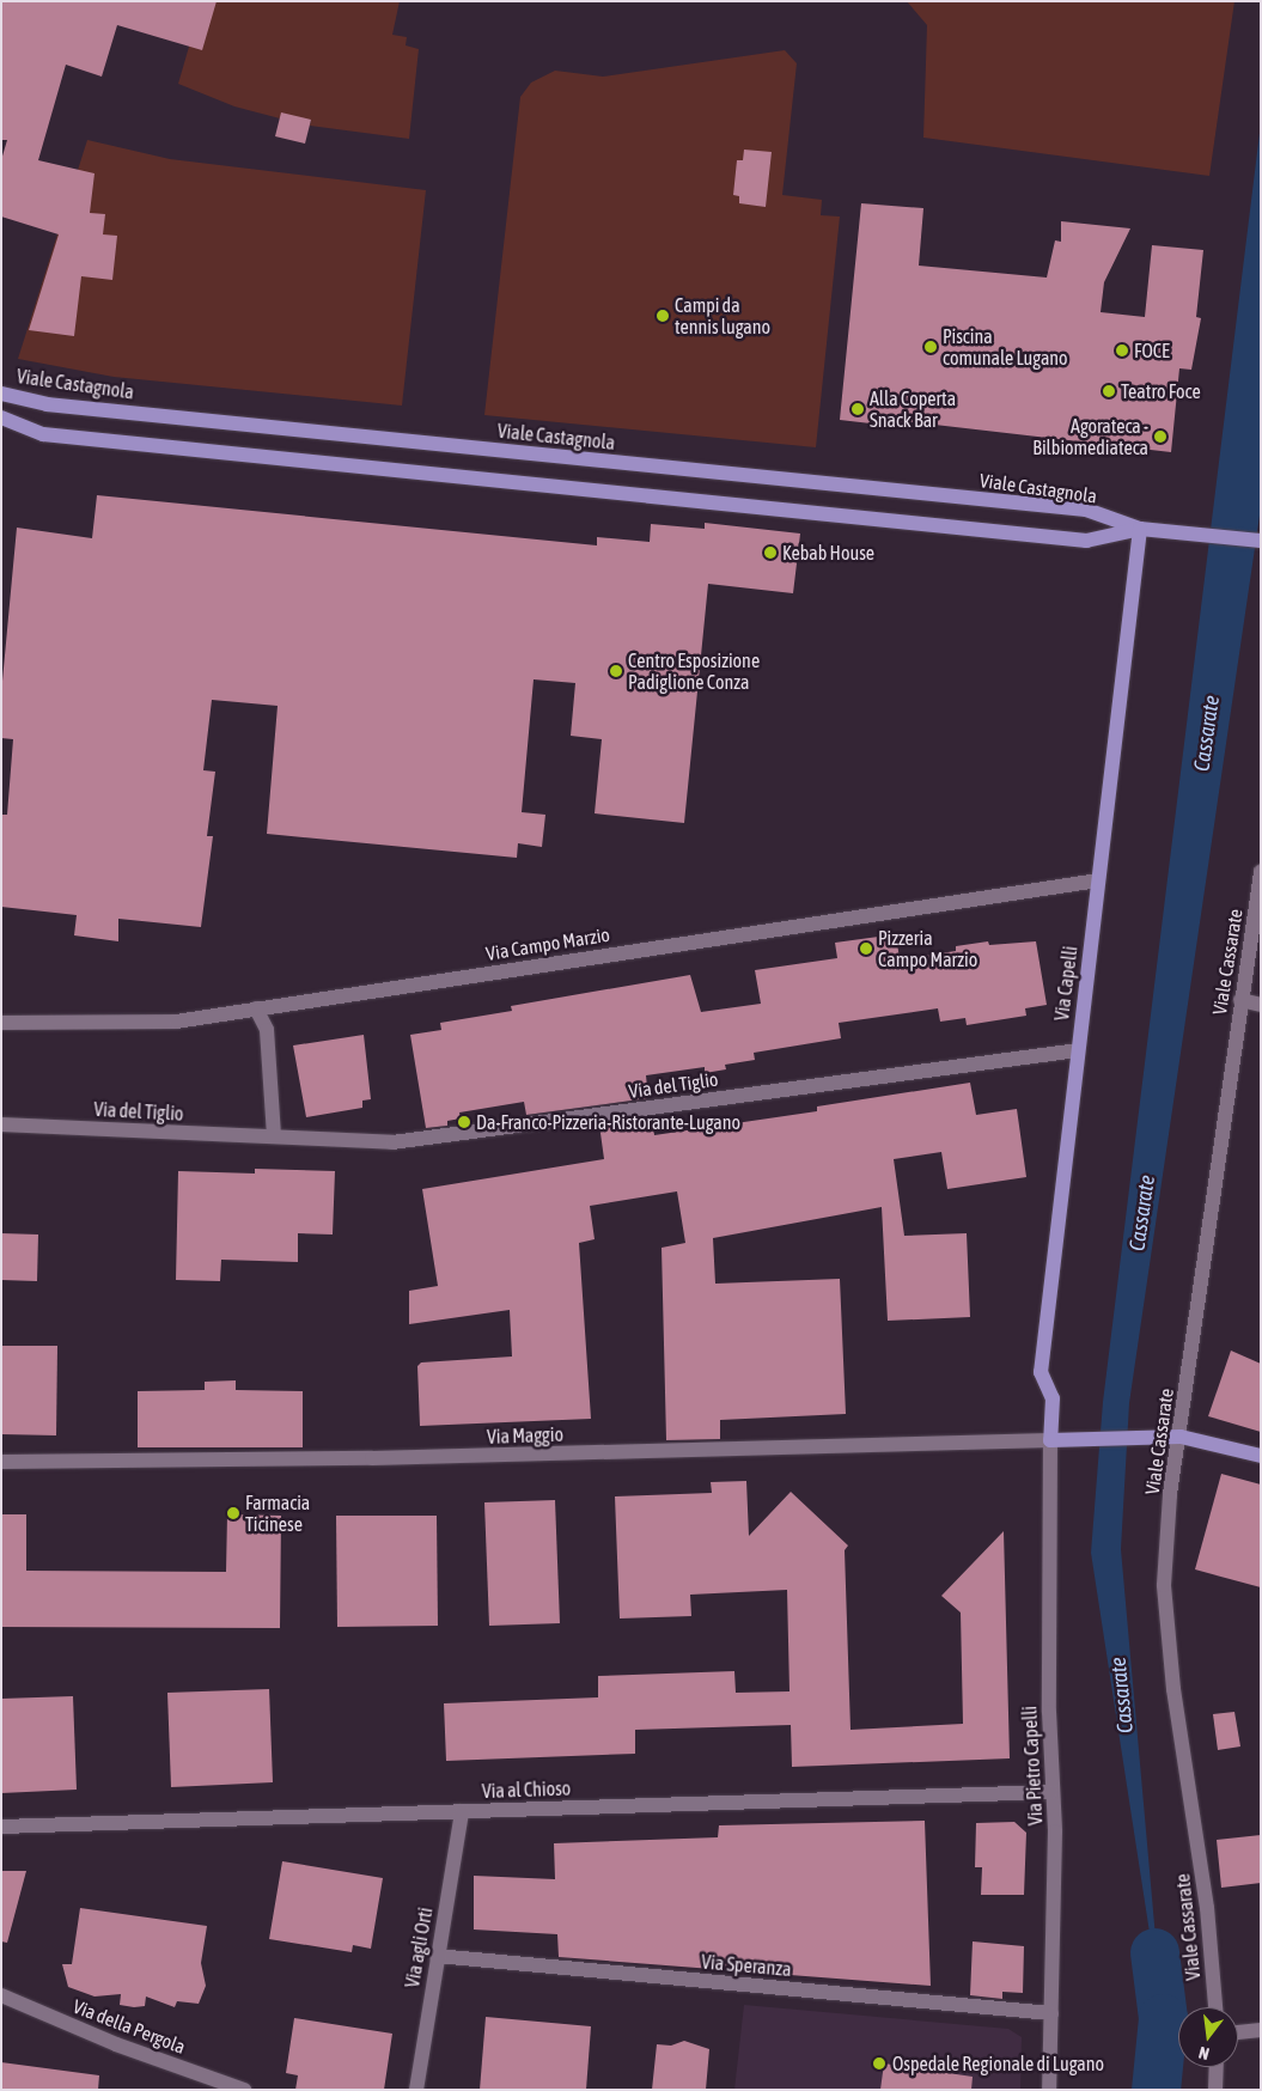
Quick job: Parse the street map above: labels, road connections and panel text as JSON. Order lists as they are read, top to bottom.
{
  "streets": {
    "main road": ["Viale Castagnola", "Via Capelli"],
    "street": [
      "Via Campo Marzio",
      "Viale Cassarate",
      "Via del Tiglio",
      "Via Maggio",
      "Via Pietro Capelli",
      "Via al Chioso",
      "Via agli Orti",
      "Via Speranza",
      "Via della Pergola"
    ]
  },
  "crossings": [
    ["Viale Castagnola", "Via Capelli"],
    ["Via Campo Marzio", "Via Capelli"],
    ["Via Capelli", "Via del Tiglio"],
    ["Via Capelli", "Via Maggio"],
    ["Via Capelli", "Via Pietro Capelli"],
    ["Via Maggio", "Via Pietro Capelli"],
    ["Via Pietro Capelli", "Via al Chioso"],
    ["Via Pietro Capelli", "Via Speranza"],
    ["Via al Chioso", "Via agli Orti"],
    ["Via agli Orti", "Via Speranza"]
  ],
  "water": ["Cassarate"],
  "places": [
    "Campi da tennis lugano",
    "Piscina comunale Lugano",
    "FOCE",
    "Teatro Foce",
    "Alla Coperta Snack Bar",
    "Agorateca - Bilbiomediateca",
    "Kebab House",
    "Centro Esposizione Padiglione Conza",
    "Pizzeria Campo Marzio",
    "Da-Franco-Pizzeria-Ristorante-Lugano",
    "Farmacia Ticinese",
    "Ospedale Regionale di Lugano"
  ],
  "north": "bottom"
}
